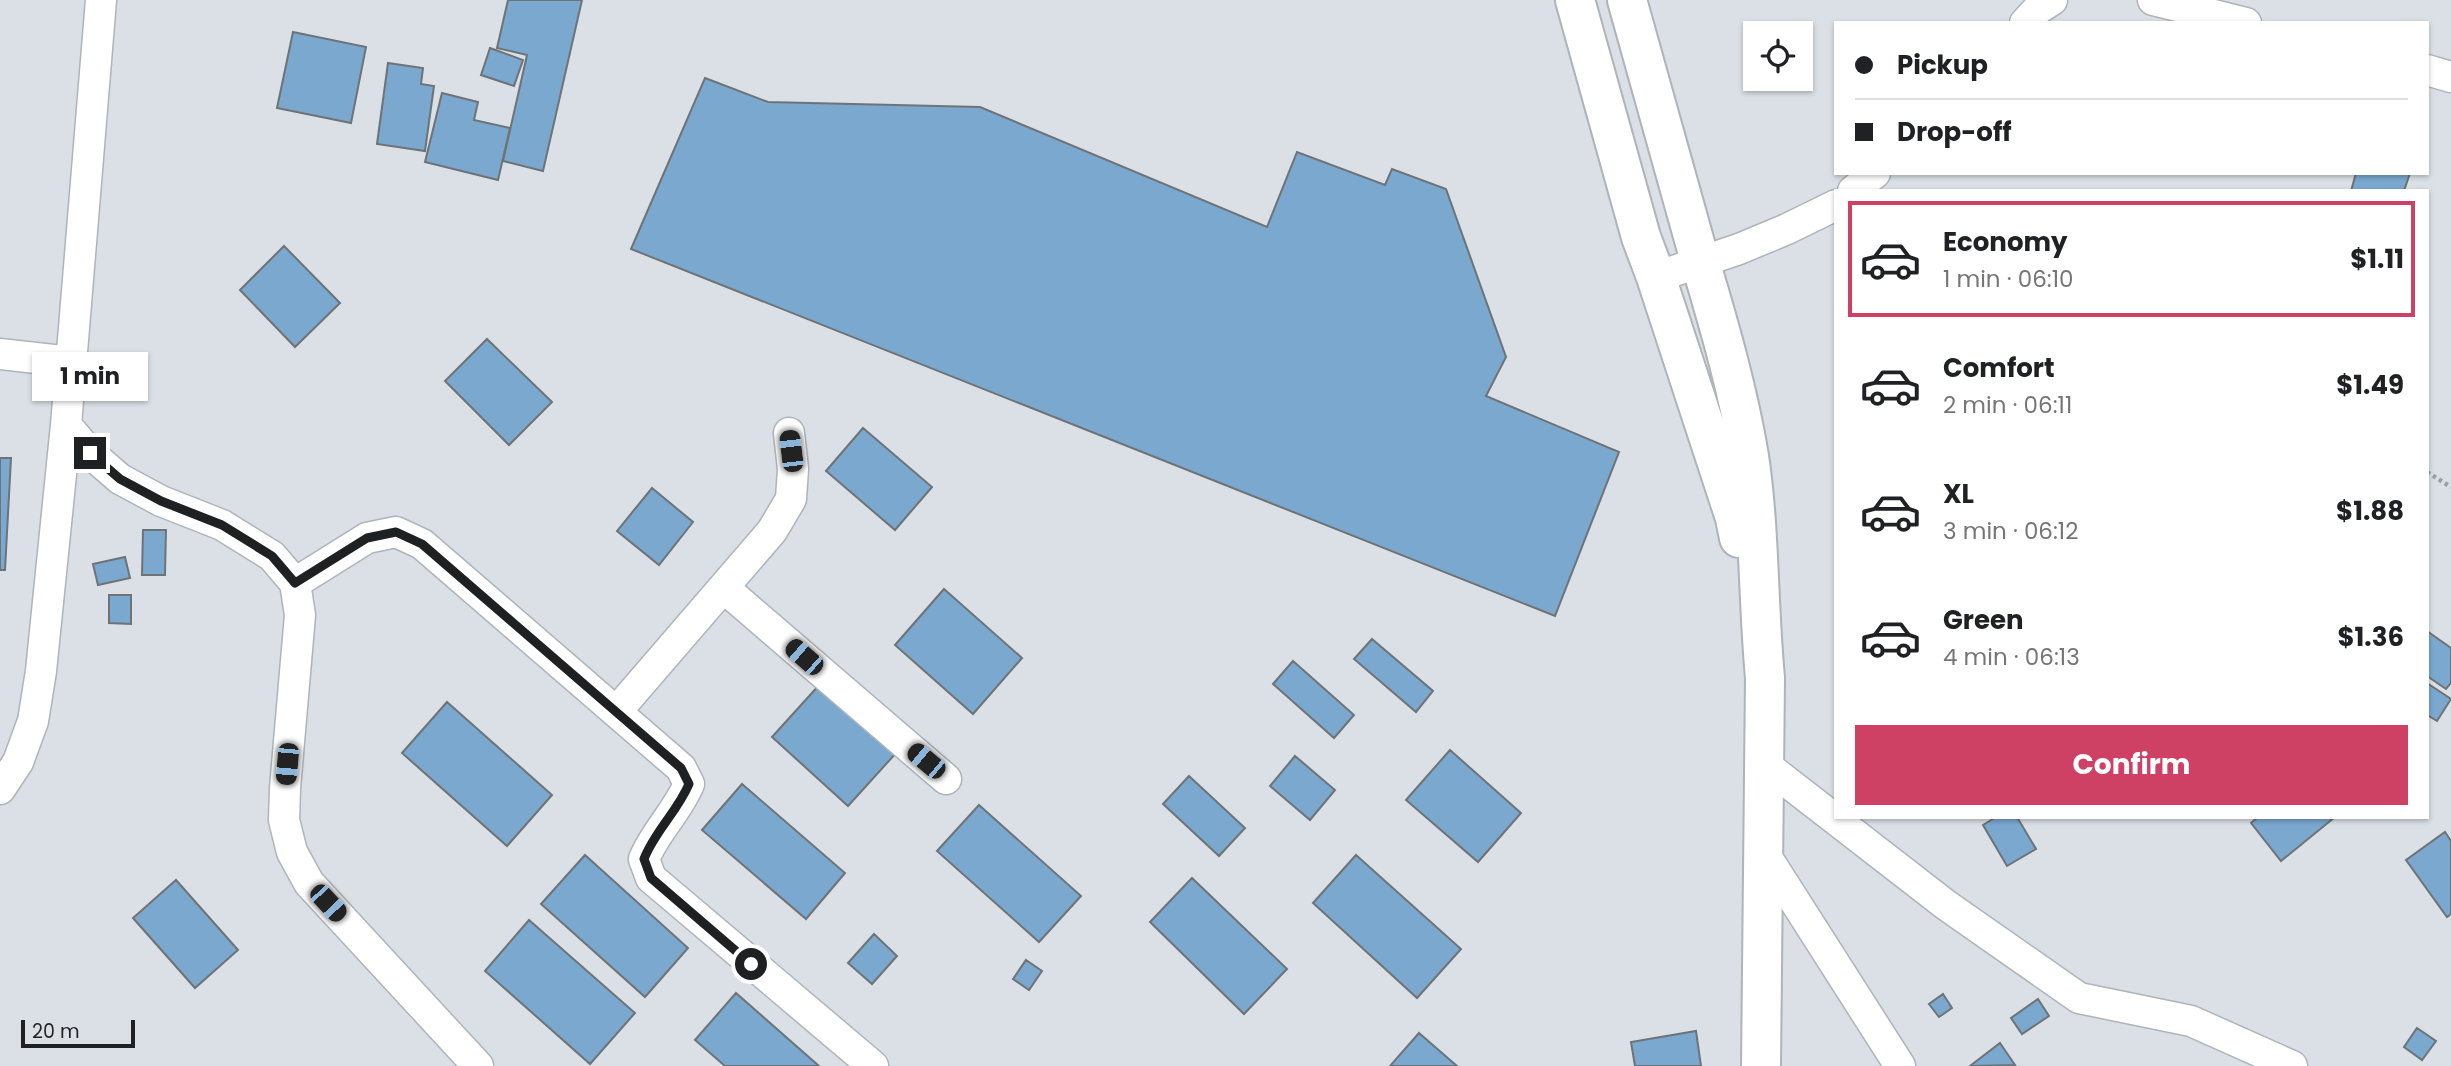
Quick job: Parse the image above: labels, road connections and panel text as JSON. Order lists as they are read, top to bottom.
{
  "scale_bar": "20 m",
  "page": {
    "banner": ["Pickup", "Drop-off"],
    "list": [
      {
        "name": "Economy",
        "note": "1 min · 06:10",
        "value": "$1.11"
      },
      {
        "name": "Comfort",
        "note": "2 min · 06:11",
        "value": "$1.49"
      },
      {
        "name": "XL",
        "note": "3 min · 06:12",
        "value": "$1.88"
      },
      {
        "name": "Green",
        "note": "4 min · 06:13",
        "value": "$1.36"
      }
    ],
    "bubble": "1 min",
    "buttons": "Confirm",
    "scale": "20 m"
  }
}
